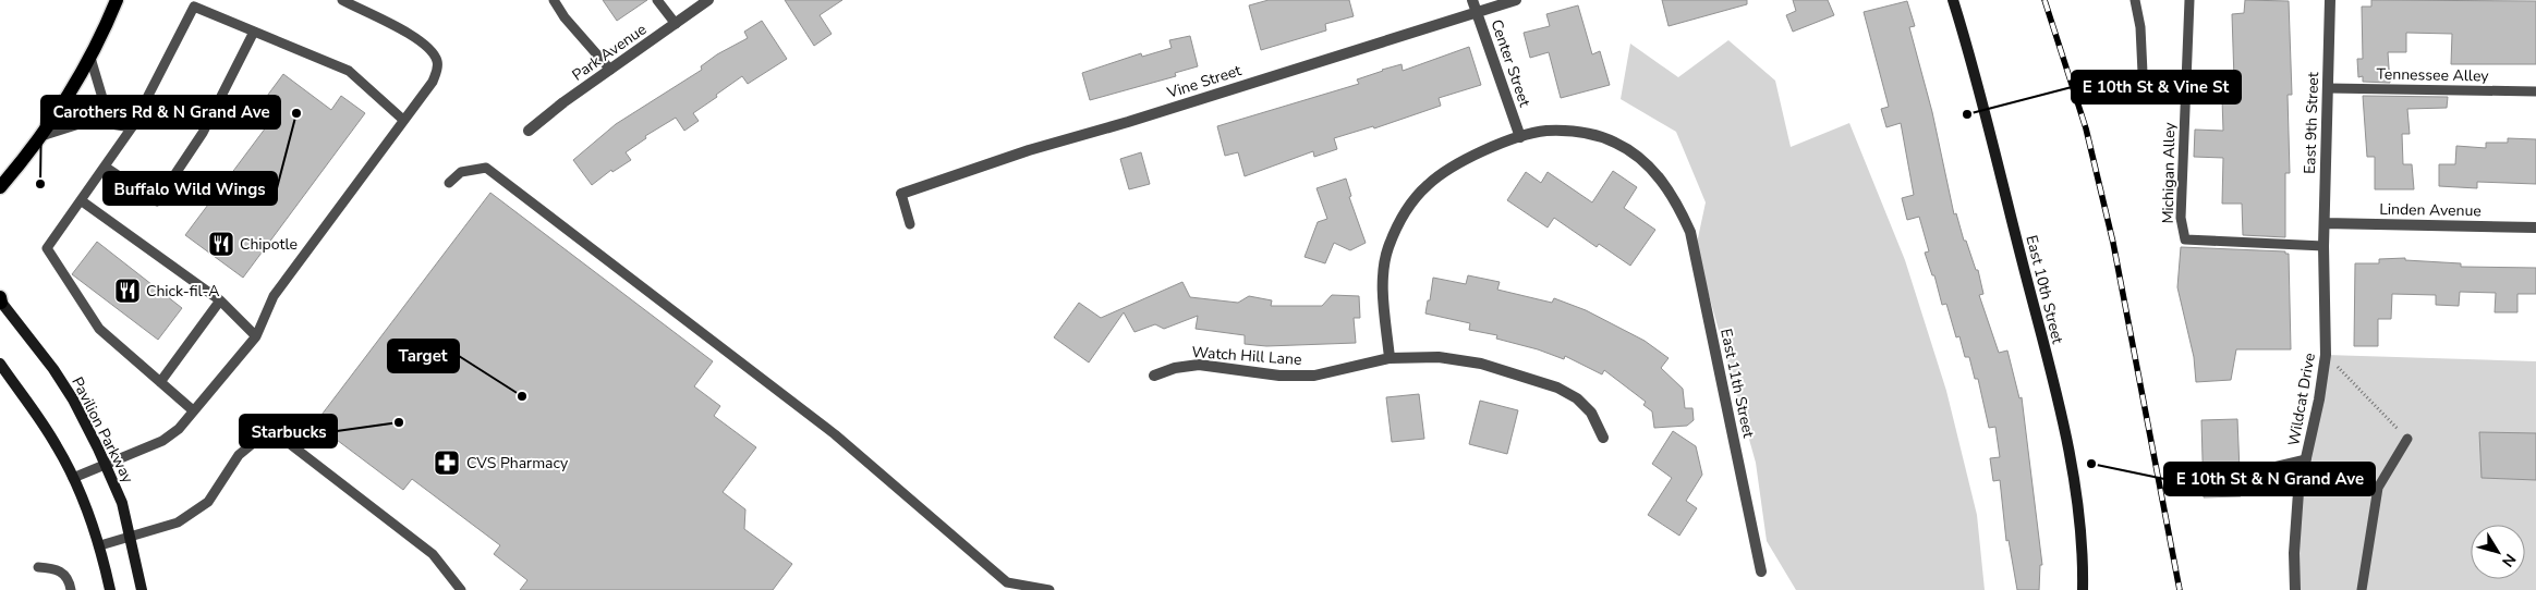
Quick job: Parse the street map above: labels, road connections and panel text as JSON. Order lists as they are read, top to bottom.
{
  "streets": {
    "main road": ["East 10th Street", "Pavilion Parkway"],
    "street": [
      "Park Avenue",
      "Center Street",
      "Vine Street",
      "East 9th Street",
      "Linden Avenue",
      "Watch Hill Lane",
      "East 11th Street",
      "Wildcat Drive"
    ],
    "lane": ["Tennessee Alley", "Michigan Alley"]
  },
  "crossings": [
    ["Center Street", "Vine Street"],
    ["Center Street", "East 11th Street"],
    ["Tennessee Alley", "East 9th Street"],
    ["East 9th Street", "Michigan Alley"],
    ["East 9th Street", "Linden Avenue"],
    ["East 9th Street", "Wildcat Drive"],
    ["Michigan Alley", "Wildcat Drive"],
    ["Watch Hill Lane", "East 11th Street"]
  ],
  "places": {
    "other": [
      "Buffalo Wild Wings",
      "E 10th St & Vine St",
      "Carothers Rd & N Grand Ave",
      "Target",
      "Starbucks",
      "E 10th St & N Grand Ave"
    ],
    "restaurant": ["Chipotle", "Chick-fil-A"],
    "pharmacy": ["CVS Pharmacy"]
  },
  "north": "bottom right"
}
